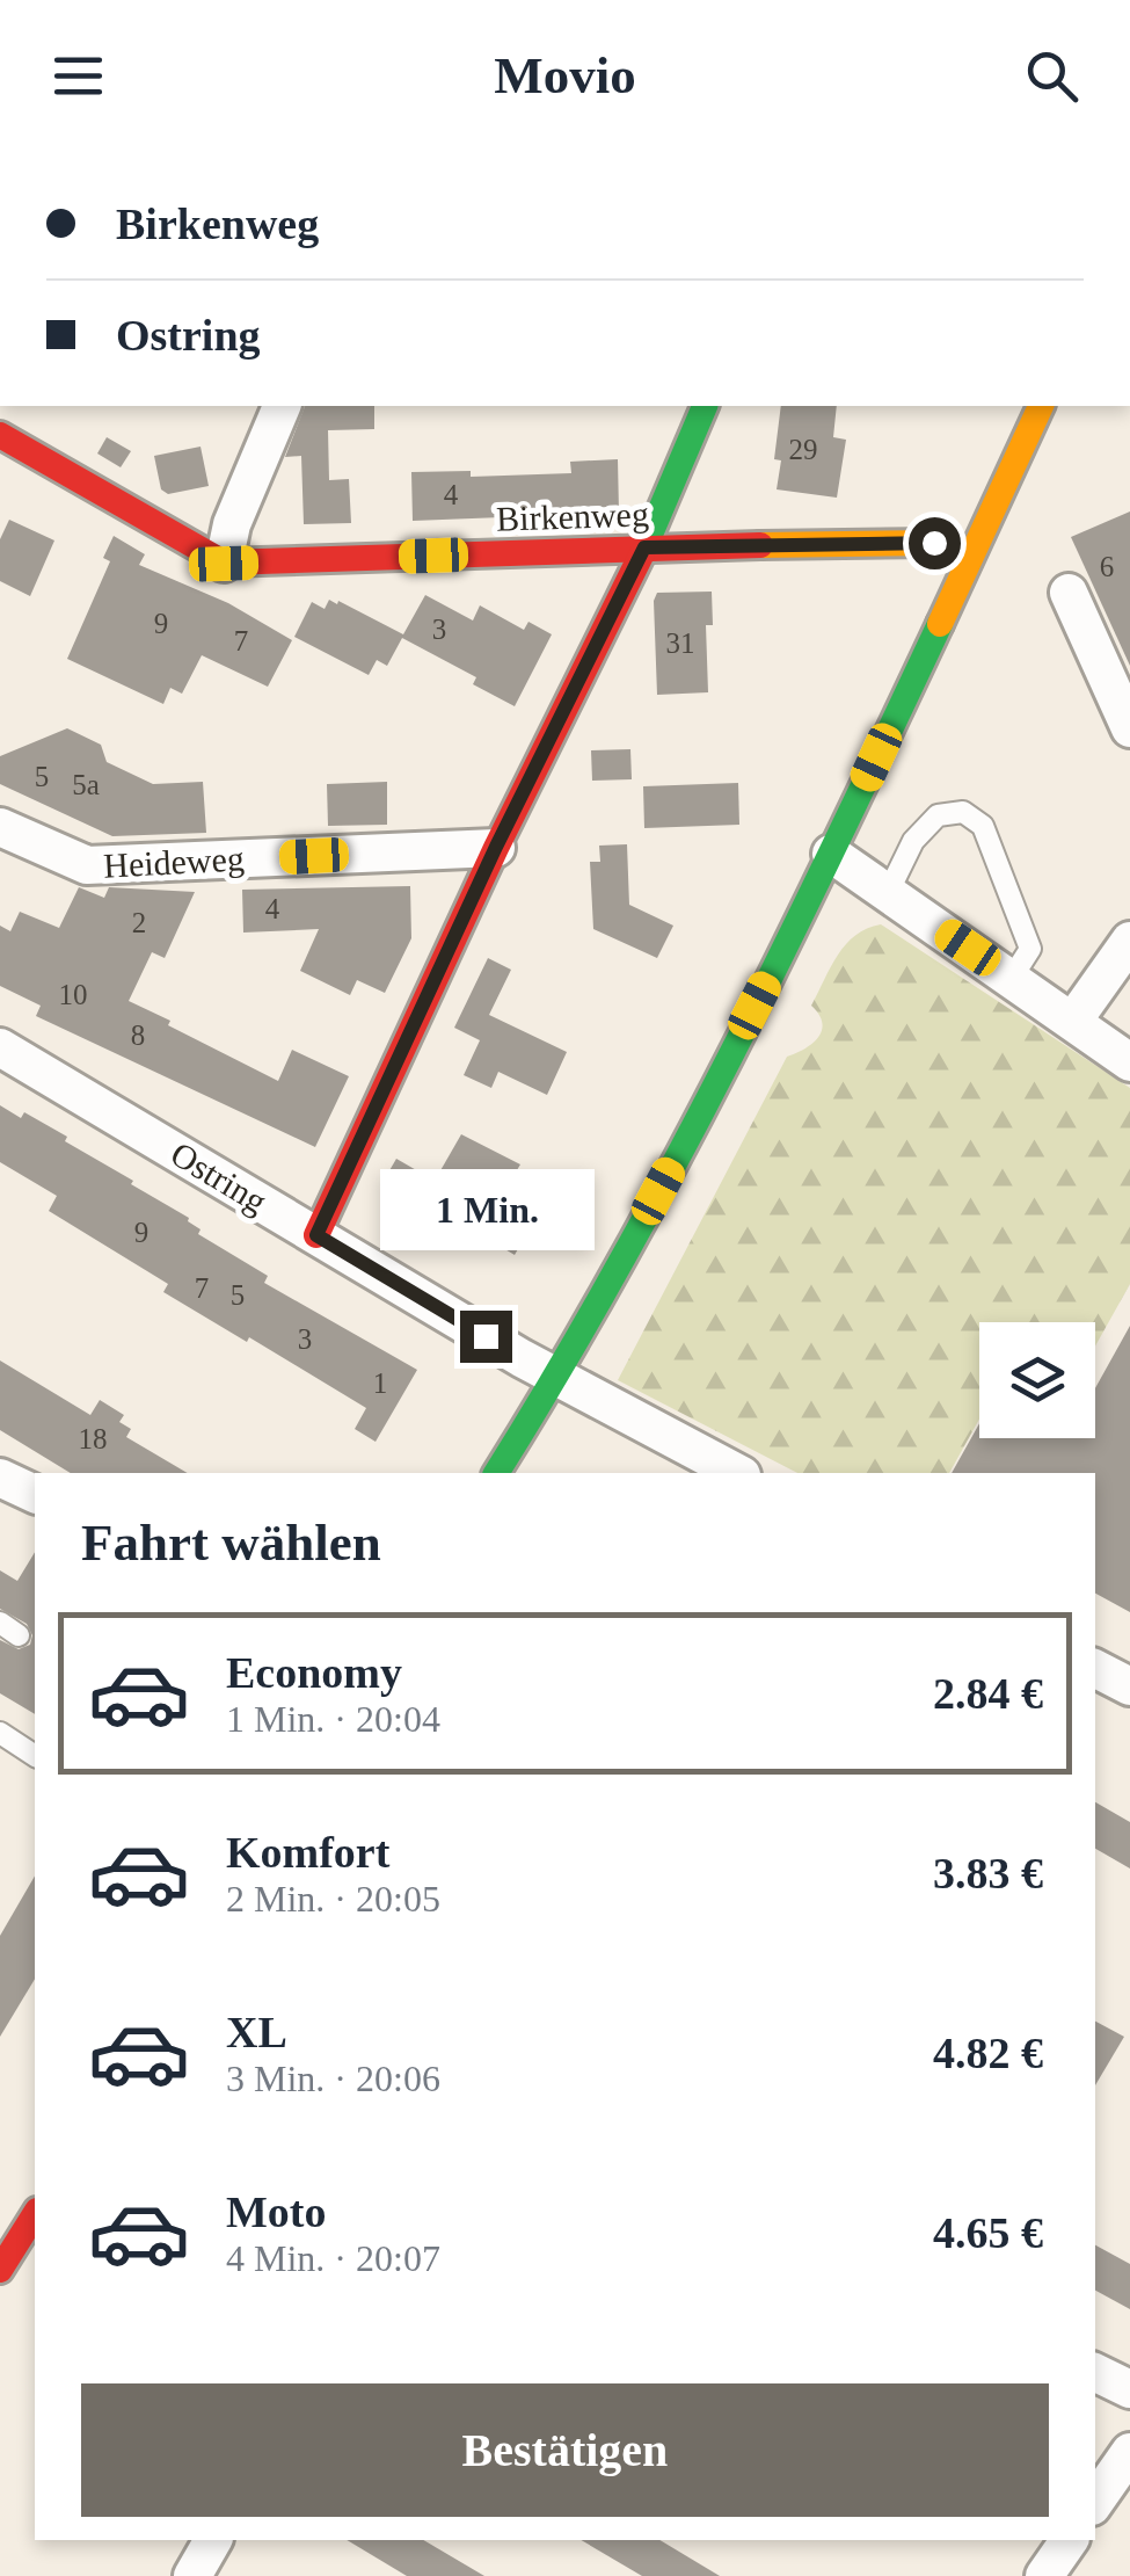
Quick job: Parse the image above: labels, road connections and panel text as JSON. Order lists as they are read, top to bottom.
{
  "streets": {
    "street": ["Birkenweg", "Heideweg", "Ostring"]
  },
  "house_numbers": [
    "29",
    "4",
    "6",
    "9",
    "3",
    "7",
    "31",
    "5",
    "5a",
    "4",
    "2",
    "10",
    "8",
    "9",
    "7",
    "5",
    "3",
    "1",
    "18"
  ],
  "page": {
    "header": "Movio",
    "banner": ["Birkenweg", "Ostring"],
    "bubble": "1 Min.",
    "heading": "Fahrt wählen",
    "list": [
      {
        "name": "Economy",
        "note": "1 Min. · 20:04",
        "value": "2.84 €"
      },
      {
        "name": "Komfort",
        "note": "2 Min. · 20:05",
        "value": "3.83 €"
      },
      {
        "name": "XL",
        "note": "3 Min. · 20:06",
        "value": "4.82 €"
      },
      {
        "name": "Moto",
        "note": "4 Min. · 20:07",
        "value": "4.65 €"
      }
    ],
    "buttons": "Bestätigen"
  }
}
